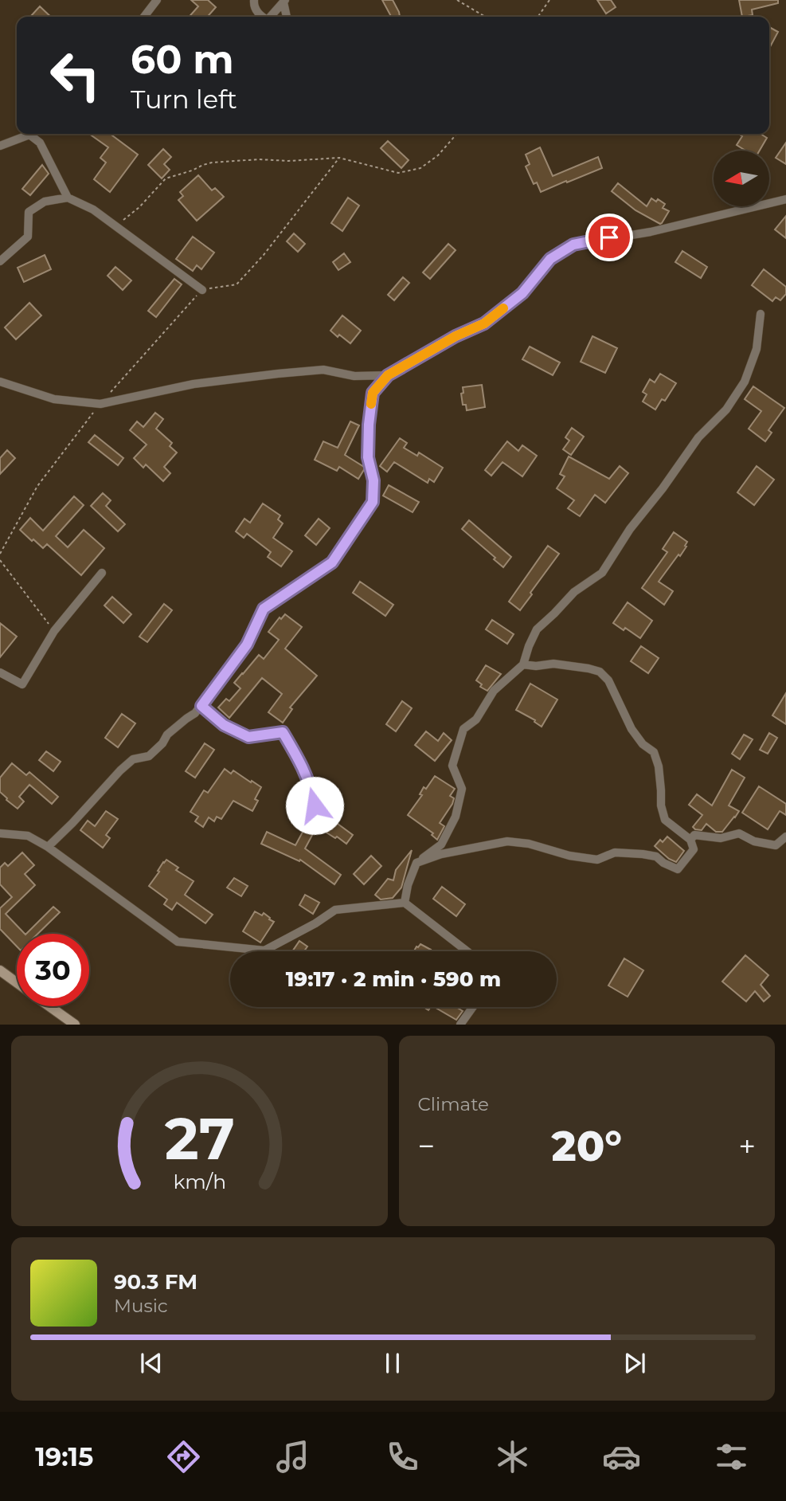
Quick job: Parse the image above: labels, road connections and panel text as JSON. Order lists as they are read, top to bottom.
{
  "north": "left",
  "page": {
    "turn": ["60 m", "Turn left"],
    "limit": "30",
    "trip": "19:17 · 2 min · 590 m",
    "tile": "Climate",
    "heat": ["−", "20°", "+"],
    "song": ["90.3 FM", "Music"],
    "tabs": "19:15",
    "gauge": ["27", "km/h"]
  }
}
